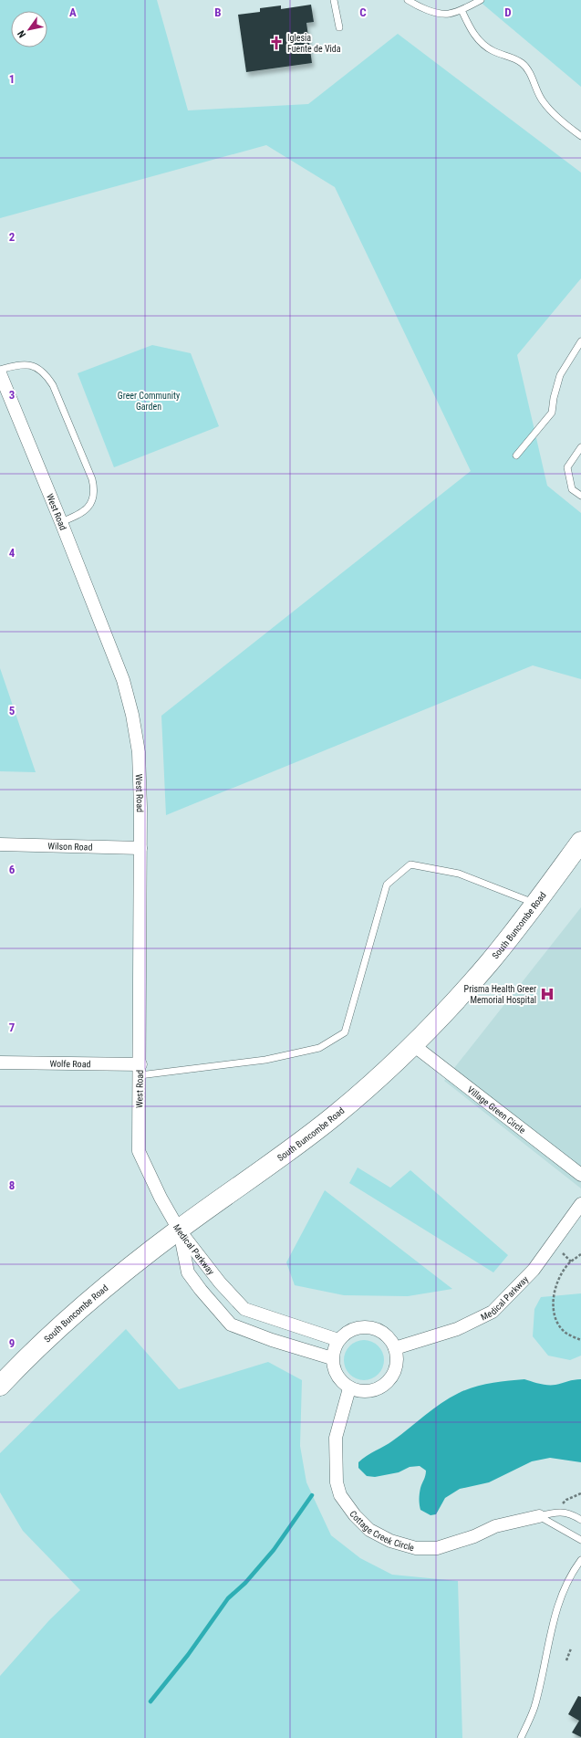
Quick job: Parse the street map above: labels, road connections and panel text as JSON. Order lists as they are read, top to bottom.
{
  "streets": {
    "main road": ["South Buncombe Road"],
    "street": [
      "West Road",
      "Wilson Road",
      "Wolfe Road",
      "Village Green Circle",
      "Medical Parkway",
      "Cottage Creek Circle"
    ]
  },
  "crossings": [
    ["West Road", "Wilson Road"],
    ["West Road", "South Buncombe Road"],
    ["West Road", "Wolfe Road"],
    ["West Road", "Medical Parkway"],
    ["South Buncombe Road", "Village Green Circle"],
    ["South Buncombe Road", "Medical Parkway"],
    ["Medical Parkway", "Cottage Creek Circle"]
  ],
  "parks": ["Greer Community Garden"],
  "places": {
    "church": ["Iglesia Fuente de Vida"],
    "hospital": ["Prisma Health Greer Memorial Hospital"]
  },
  "north": "bottom left",
  "grid": {
    "columns": [
      "A",
      "B",
      "C",
      "D"
    ],
    "rows": [
      "1",
      "2",
      "3",
      "4",
      "5",
      "6",
      "7",
      "8",
      "9"
    ]
  }
}
